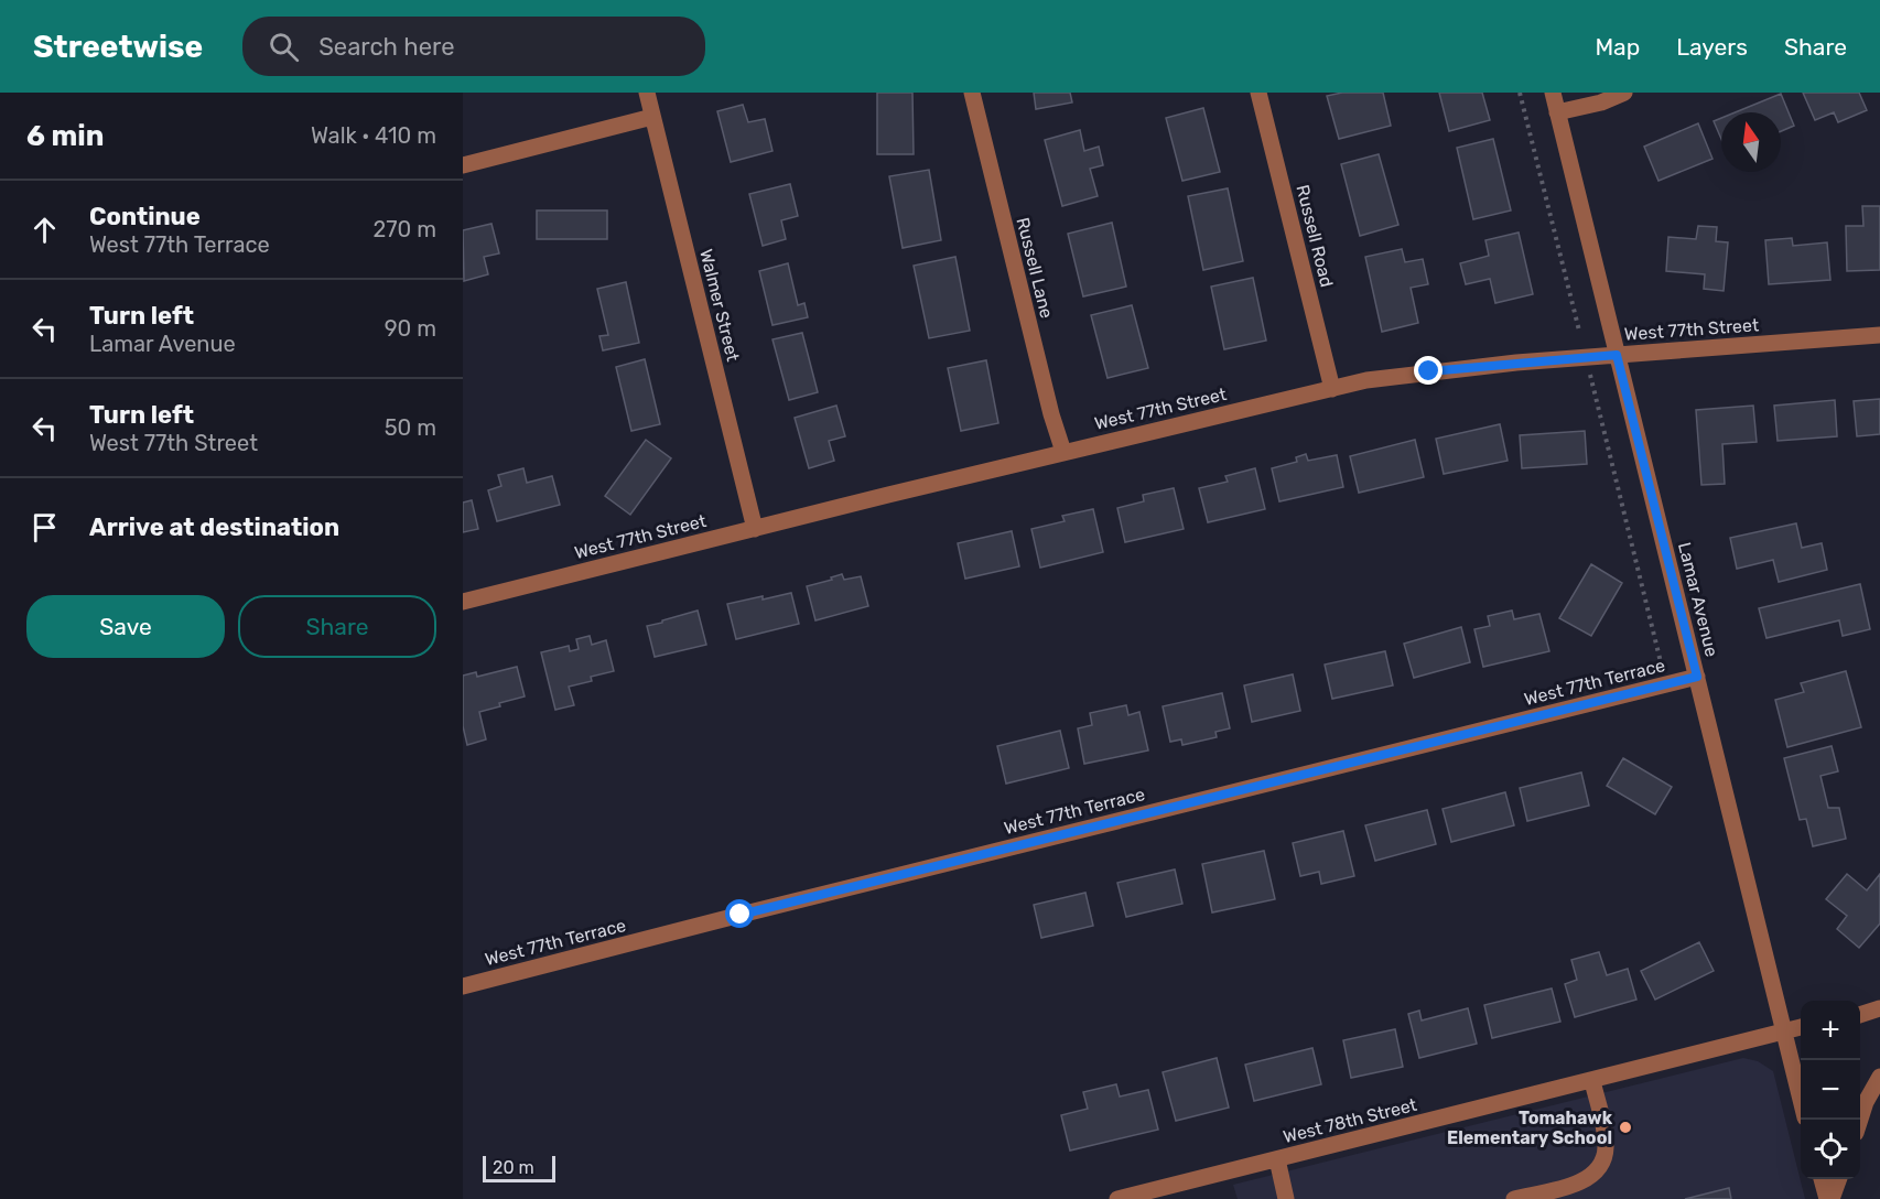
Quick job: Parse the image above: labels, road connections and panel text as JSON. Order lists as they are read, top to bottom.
{
  "streets": {
    "street": [
      "Russell Road",
      "Russell Lane",
      "Walmer Street",
      "West 77th Street",
      "Lamar Avenue",
      "West 77th Terrace",
      "West 78th Street"
    ]
  },
  "crossings": [
    ["Russell Road", "West 77th Street"],
    ["Russell Lane", "West 77th Street"],
    ["Walmer Street", "West 77th Street"],
    ["West 77th Street", "Lamar Avenue"],
    ["Lamar Avenue", "West 77th Terrace"],
    ["Lamar Avenue", "West 78th Street"]
  ],
  "places": ["Tomahawk Elementary School"],
  "scale_bar": "20 m",
  "north": "top",
  "page": {
    "header": "Streetwise",
    "search": "Search here",
    "nav": ["Map", "Layers", "Share"],
    "heading": ["6 min", "Walk · 410 m"],
    "list": [
      ["Continue", "West 77th Terrace", "270 m"],
      ["Turn left", "Lamar Avenue", "90 m"],
      ["Turn left", "West 77th Street", "50 m"],
      "Arrive at destination"
    ],
    "buttons": ["Save", "Share"],
    "map_buttons": ["+", "−"],
    "scale": "20 m"
  }
}
